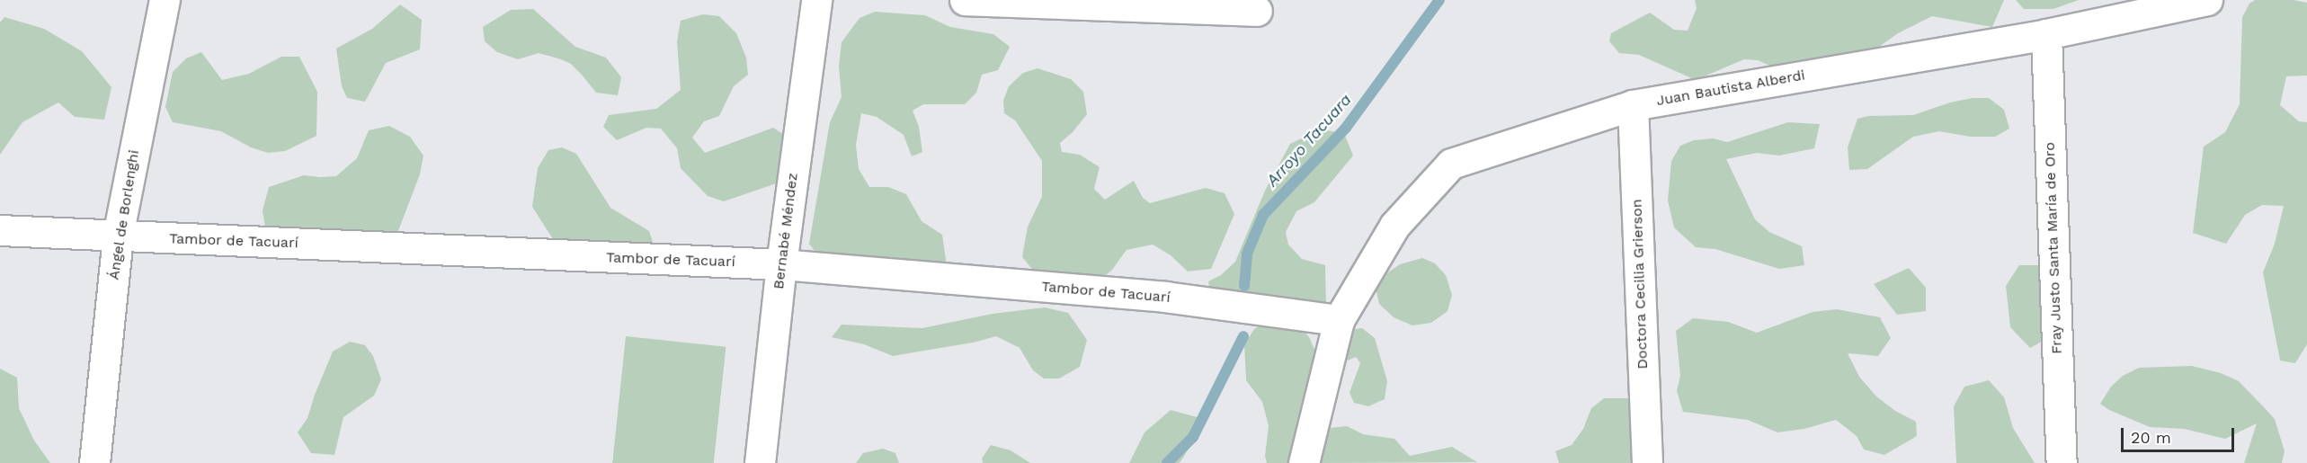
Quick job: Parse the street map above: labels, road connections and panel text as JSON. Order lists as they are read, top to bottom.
{
  "streets": {
    "street": [
      "Juan Bautista Alberdi",
      "Ángel de Borlenghi",
      "Bernabé Méndez",
      "Tambor de Tacuarí",
      "Fray Justo Santa María de Oro",
      "Doctora Cecilia Grierson"
    ]
  },
  "crossings": [
    ["Juan Bautista Alberdi", "Tambor de Tacuarí"],
    ["Juan Bautista Alberdi", "Fray Justo Santa María de Oro"],
    ["Juan Bautista Alberdi", "Doctora Cecilia Grierson"],
    ["Ángel de Borlenghi", "Tambor de Tacuarí"],
    ["Bernabé Méndez", "Tambor de Tacuarí"]
  ],
  "water": ["Arroyo Tacuara"],
  "scale_bar": "20 m"
}
